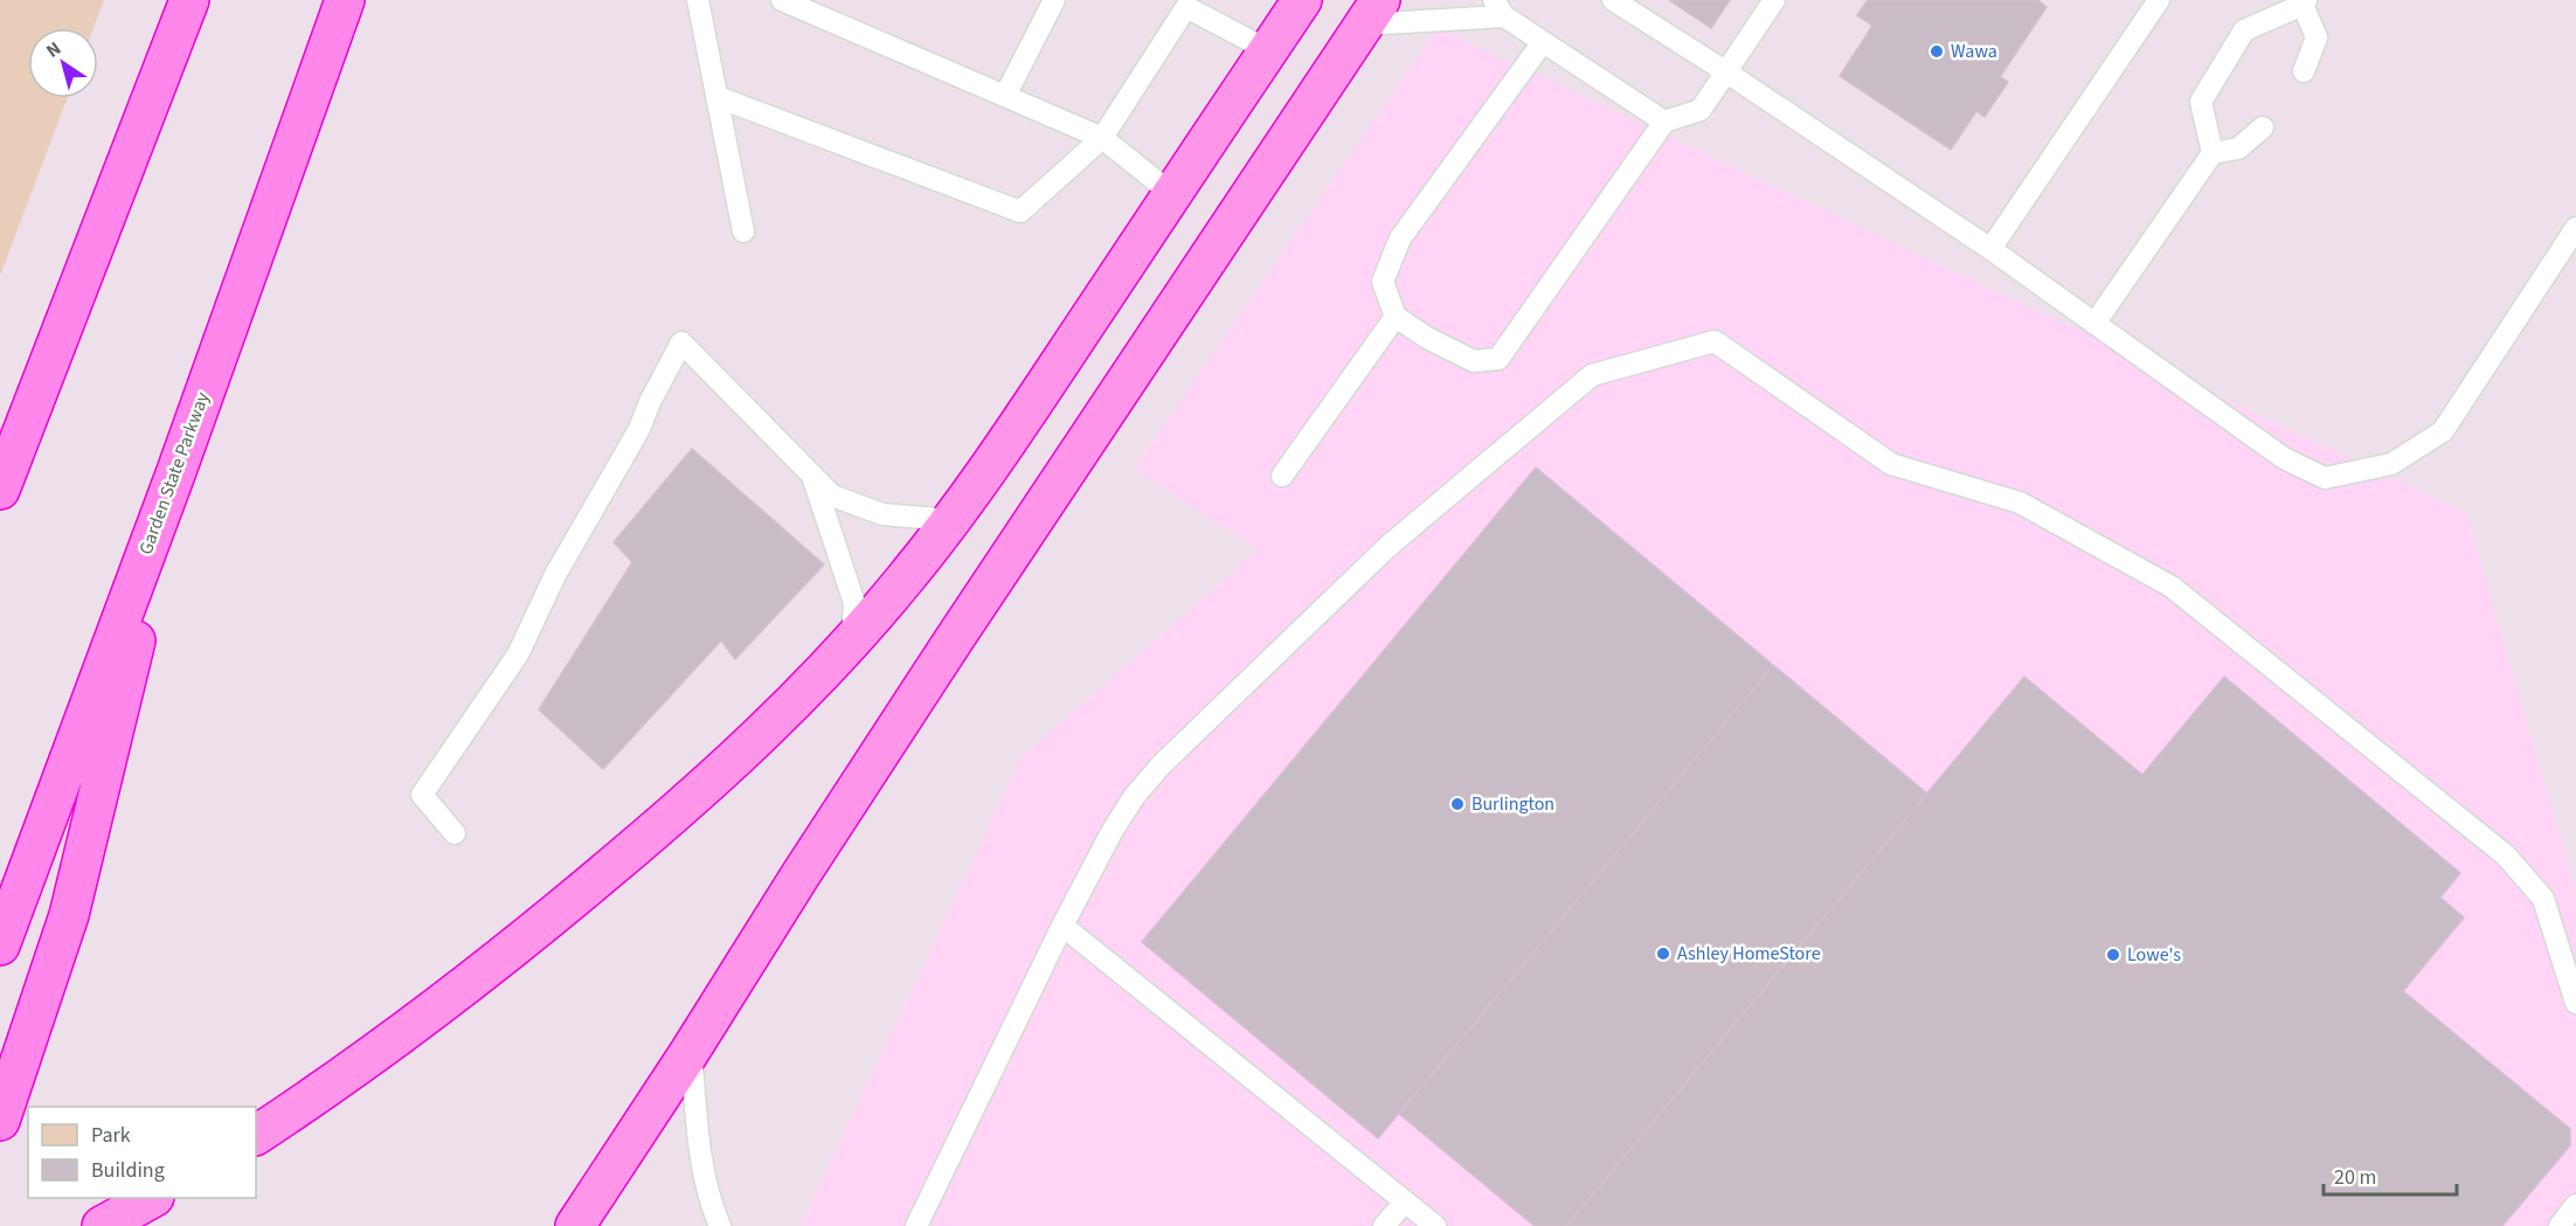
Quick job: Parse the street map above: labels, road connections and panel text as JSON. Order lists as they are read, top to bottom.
{
  "streets": {
    "highway": ["Garden State Parkway"]
  },
  "places": [
    "Wawa",
    "Burlington",
    "Ashley HomeStore",
    "Lowe's"
  ],
  "legend": ["Park", "Building"],
  "scale_bar": "20 m",
  "north": "top left"
}
